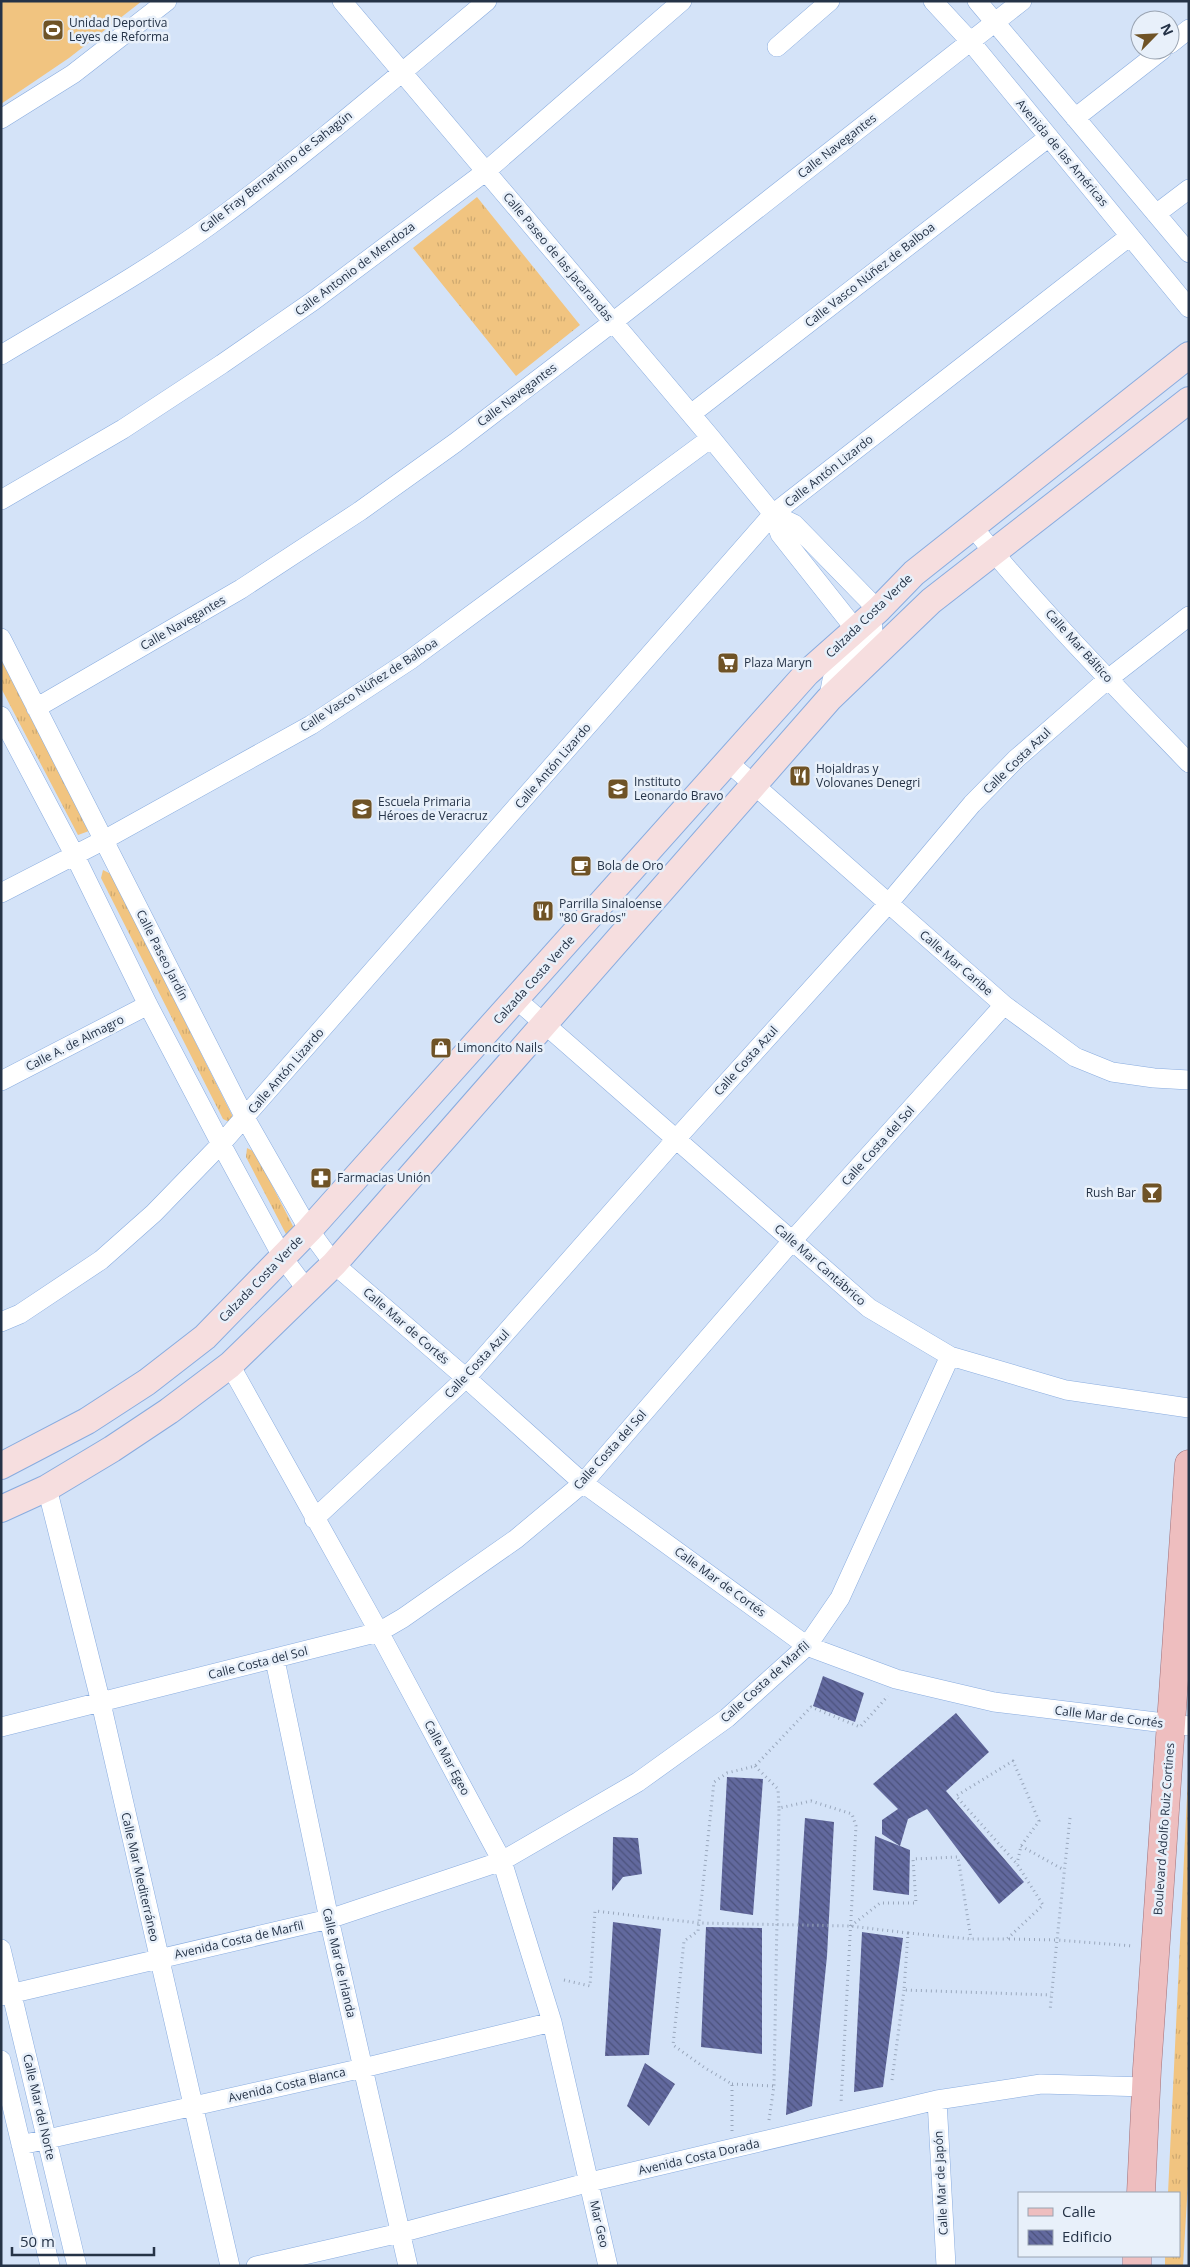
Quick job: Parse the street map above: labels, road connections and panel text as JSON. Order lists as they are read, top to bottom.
{
  "streets": {
    "main road": ["Calzada Costa Verde", "Boulevard Adolfo Ruiz Cortines"],
    "street": [
      "Calle Navegantes",
      "Avenida de las Américas",
      "Calle Fray Bernardino de Sahagún",
      "Calle Paseo de las Jacarandas",
      "Calle Antonio de Mendoza",
      "Calle Vasco Núñez de Balboa",
      "Calle Antón Lizardo",
      "Calle Mar Báltico",
      "Calle Costa Azul",
      "Calle Paseo Jardín",
      "Calle Mar Caribe",
      "Calle A. de Almagro",
      "Calle Costa del Sol",
      "Calle Mar Cantábrico",
      "Calle Mar de Cortés",
      "Calle Costa de Marfil",
      "Calle Mar Egeo",
      "Calle Mar Mediterráneo",
      "Avenida Costa de Marfil",
      "Calle Mar de Irlanda",
      "Avenida Costa Blanca",
      "Calle Mar del Norte",
      "Avenida Costa Dorada",
      "Calle Mar de Japón",
      "Mar Geo"
    ]
  },
  "crossings": [
    ["Calle Navegantes", "Avenida de las Américas"],
    ["Calle Navegantes", "Calle Paseo de las Jacarandas"],
    ["Calle Navegantes", "Calle Paseo Jardín"],
    ["Avenida de las Américas", "Calle Vasco Núñez de Balboa"],
    ["Avenida de las Américas", "Calle Antón Lizardo"],
    ["Calle Fray Bernardino de Sahagún", "Calle Paseo de las Jacarandas"],
    ["Calle Paseo de las Jacarandas", "Calle Antonio de Mendoza"],
    ["Calle Paseo de las Jacarandas", "Calle Vasco Núñez de Balboa"],
    ["Calle Paseo de las Jacarandas", "Calle Antón Lizardo"],
    ["Calle Paseo de las Jacarandas", "Calzada Costa Verde"],
    ["Calle Vasco Núñez de Balboa", "Calle Paseo Jardín"],
    ["Calle Antón Lizardo", "Calle Paseo Jardín"],
    ["Calzada Costa Verde", "Calle Mar Báltico"],
    ["Calzada Costa Verde", "Calle Paseo Jardín"],
    ["Calzada Costa Verde", "Calle Mar Caribe"],
    ["Calzada Costa Verde", "Calle Mar Cantábrico"],
    ["Calle Mar Báltico", "Calle Costa Azul"],
    ["Calle Costa Azul", "Calle Mar Caribe"],
    ["Calle Costa Azul", "Calle Mar Cantábrico"],
    ["Calle Costa Azul", "Calle Mar de Cortés"],
    ["Calle Costa Azul", "Calle Mar Egeo"],
    ["Calle Paseo Jardín", "Calle Mar de Cortés"],
    ["Calle Mar Caribe", "Calle Costa del Sol"],
    ["Calle Costa del Sol", "Calle Mar Cantábrico"],
    ["Calle Costa del Sol", "Calle Mar de Cortés"],
    ["Calle Costa del Sol", "Calle Mar Egeo"],
    ["Calle Costa del Sol", "Calle Mar Mediterráneo"],
    ["Calle Costa del Sol", "Calle Mar de Irlanda"],
    ["Calle Mar Cantábrico", "Calle Costa de Marfil"],
    ["Calle Mar de Cortés", "Calle Costa de Marfil"],
    ["Calle Mar de Cortés", "Boulevard Adolfo Ruiz Cortines"],
    ["Calle Costa de Marfil", "Calle Mar Egeo"],
    ["Calle Costa de Marfil", "Avenida Costa de Marfil"],
    ["Calle Mar Egeo", "Avenida Costa de Marfil"],
    ["Calle Mar Egeo", "Avenida Costa Blanca"],
    ["Calle Mar Egeo", "Avenida Costa Dorada"],
    ["Calle Mar Egeo", "Mar Geo"],
    ["Boulevard Adolfo Ruiz Cortines", "Avenida Costa Dorada"],
    ["Calle Mar Mediterráneo", "Avenida Costa de Marfil"],
    ["Calle Mar Mediterráneo", "Avenida Costa Blanca"],
    ["Avenida Costa de Marfil", "Calle Mar de Irlanda"],
    ["Avenida Costa de Marfil", "Calle Mar del Norte"],
    ["Calle Mar de Irlanda", "Avenida Costa Blanca"],
    ["Calle Mar de Irlanda", "Avenida Costa Dorada"],
    ["Avenida Costa Blanca", "Calle Mar del Norte"],
    ["Avenida Costa Dorada", "Calle Mar de Japón"],
    ["Avenida Costa Dorada", "Mar Geo"]
  ],
  "places": {
    "sports": ["Unidad Deportiva Leyes de Reforma"],
    "supermarket": ["Plaza Maryn"],
    "restaurant": ["Hojaldras y Volovanes Denegri", "Parrilla Sinaloense \"80 Grados\""],
    "school or university": ["Instituto Leonardo Bravo", "Escuela Primaria Héroes de Veracruz"],
    "cafe": ["Bola de Oro"],
    "shop": ["Limoncito Nails"],
    "pharmacy": ["Farmacias Unión"],
    "bar": ["Rush Bar"]
  },
  "legend": ["Calle", "Edificio"],
  "scale_bar": "50 m",
  "north": "top right"
}
